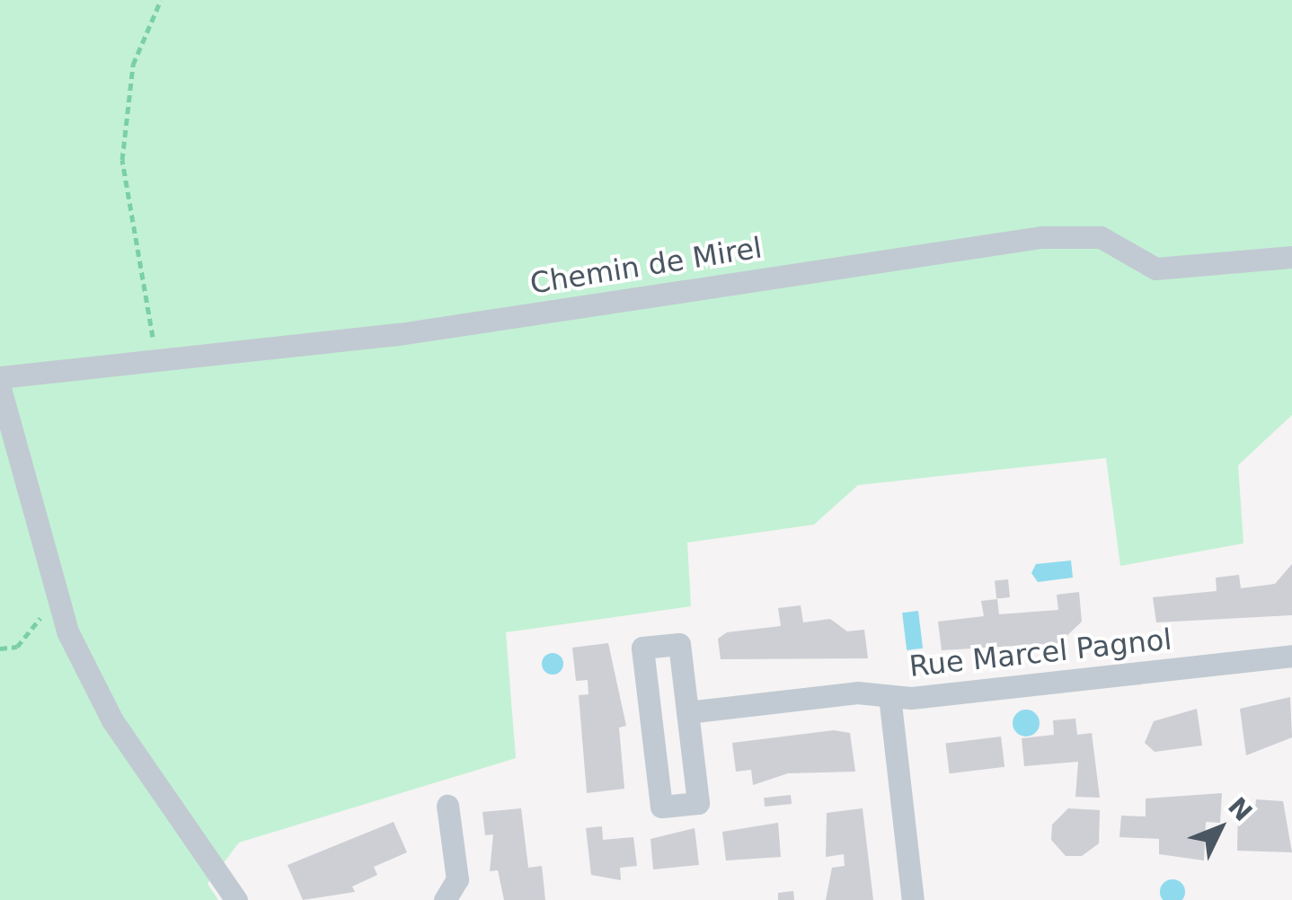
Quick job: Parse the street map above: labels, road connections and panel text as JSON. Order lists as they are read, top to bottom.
{
  "streets": {
    "street": ["Chemin de Mirel", "Rue Marcel Pagnol"]
  },
  "north": "top right"
}
